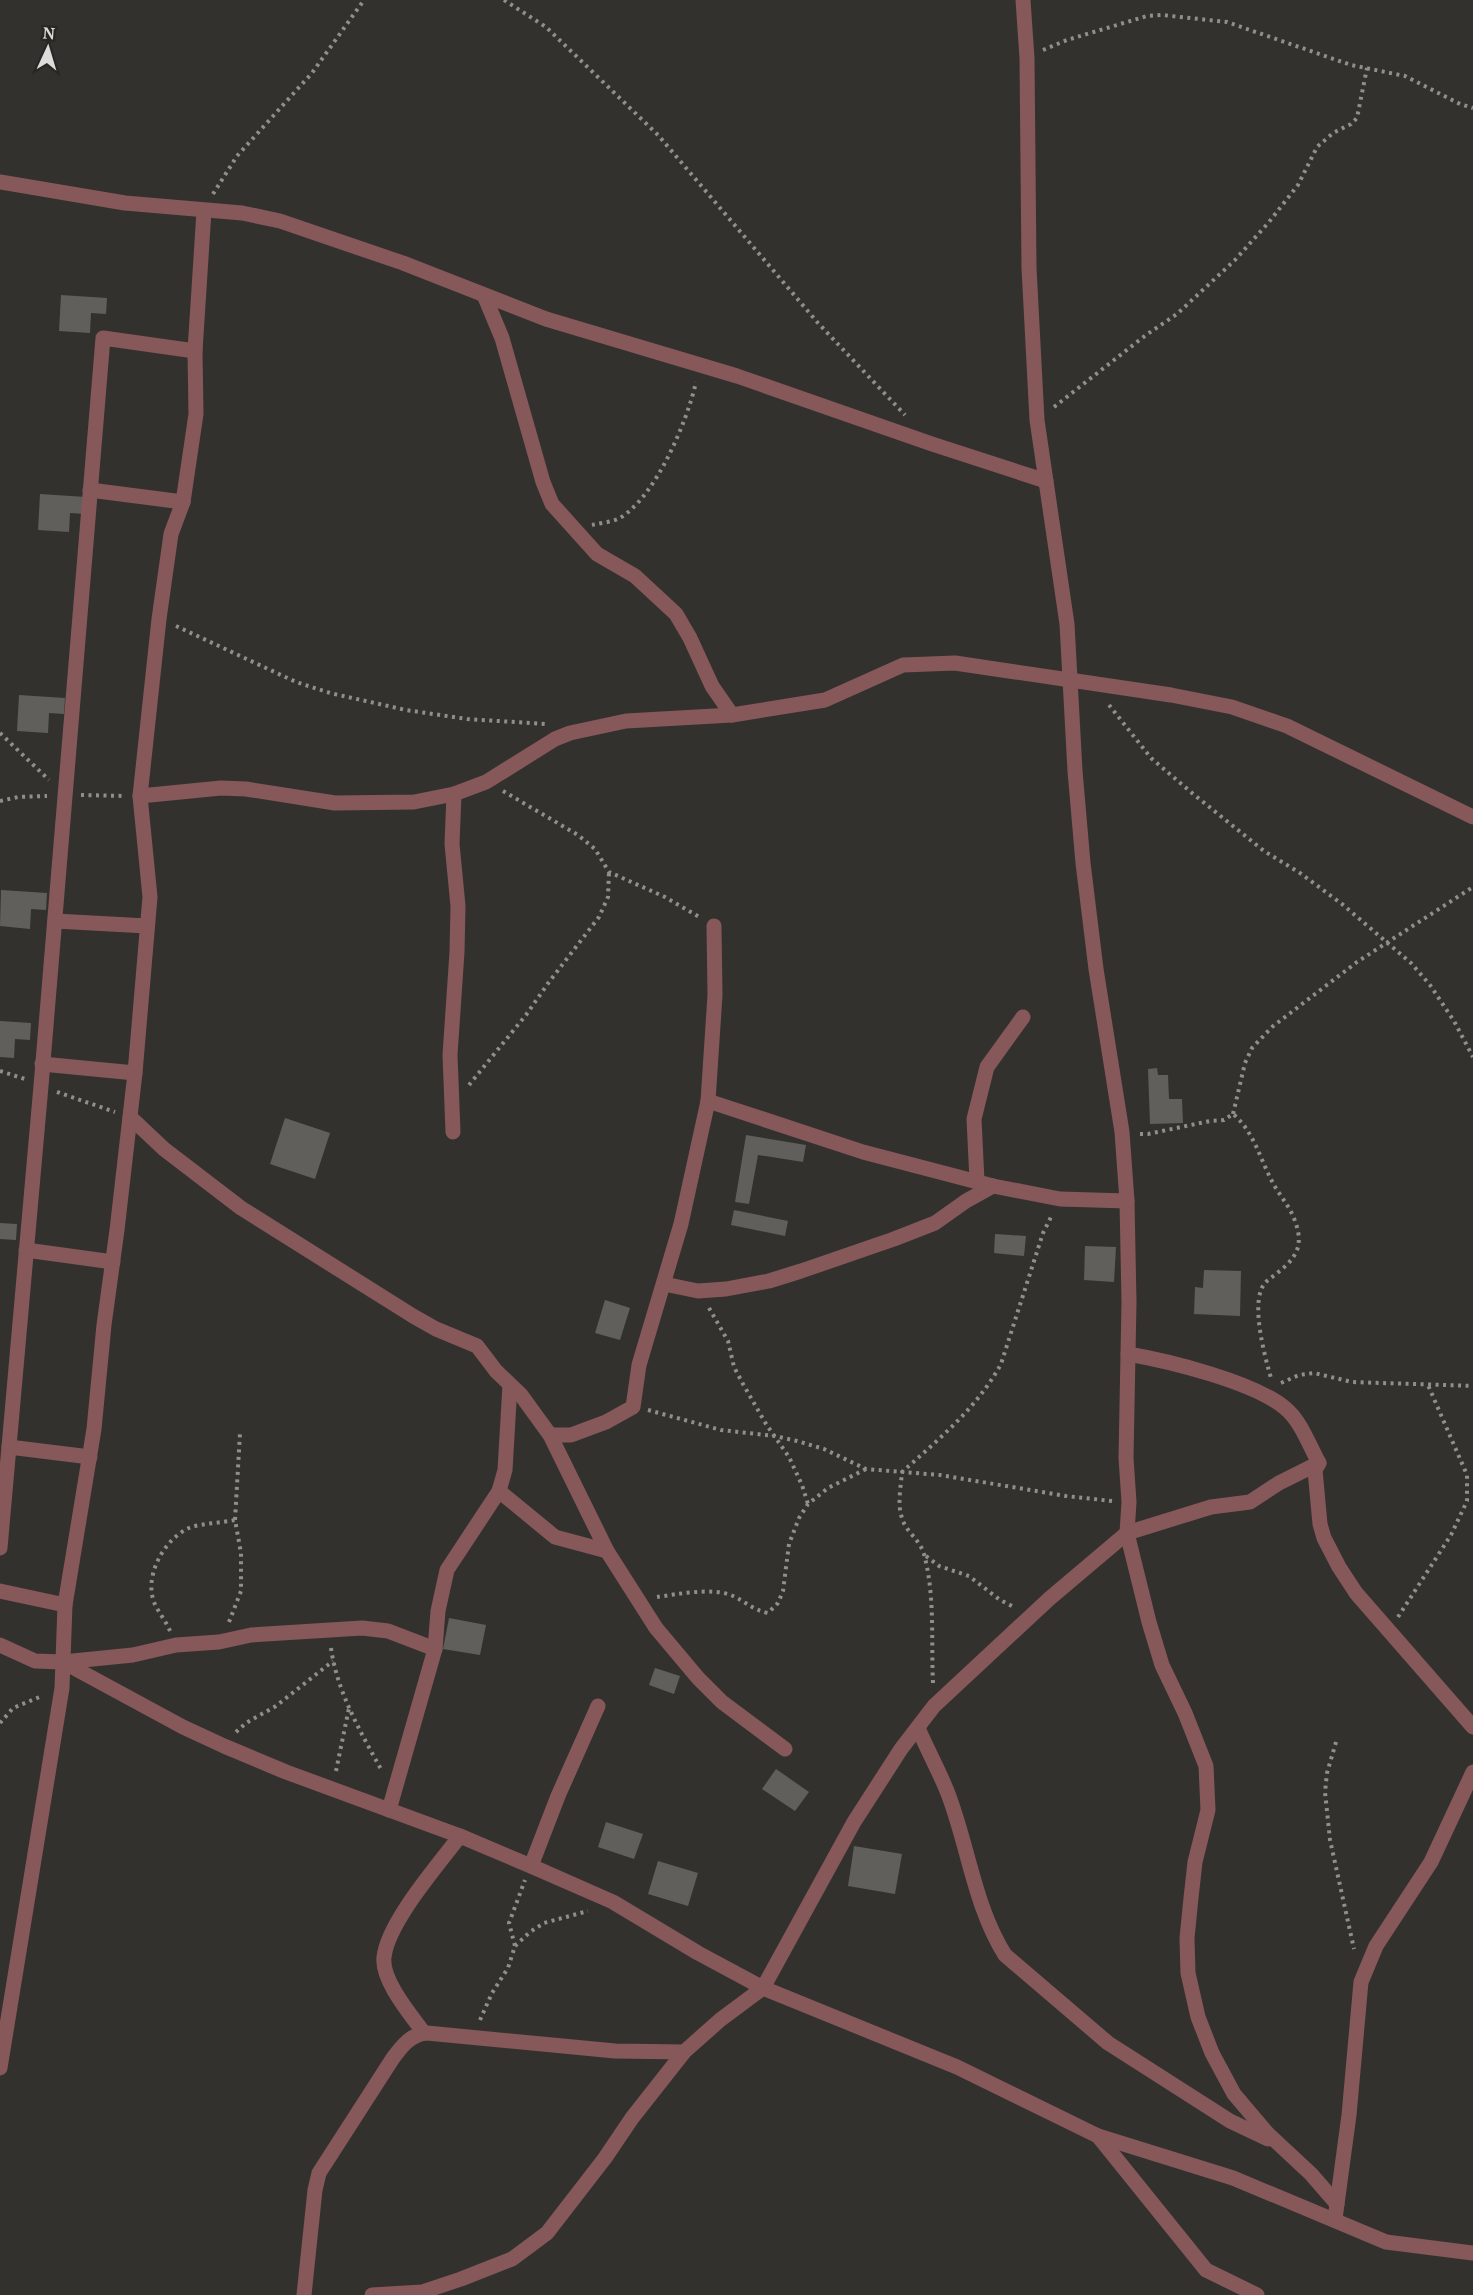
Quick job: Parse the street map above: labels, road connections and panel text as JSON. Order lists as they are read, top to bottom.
{
  "north": "top"
}
